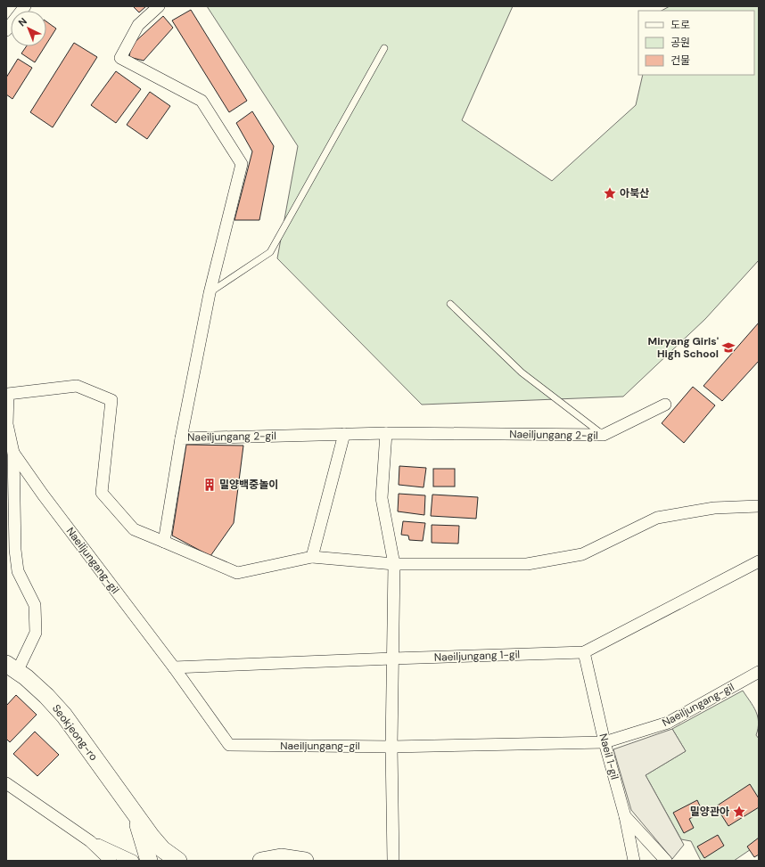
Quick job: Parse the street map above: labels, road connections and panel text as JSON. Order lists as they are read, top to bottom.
{
  "streets": {
    "street": [
      "Naeiljungang 2-gil",
      "Naeiljungang-gil",
      "Naeiljungang 1-gil",
      "Seokjeong-ro",
      "Naeil 1-gil"
    ]
  },
  "crossings": [
    ["Naeiljungang-gil", "Naeiljungang 1-gil"],
    ["Naeiljungang-gil", "Naeil 1-gil"],
    ["Naeiljungang 1-gil", "Naeil 1-gil"]
  ],
  "places": {
    "place": ["아북산", "밀양관아"],
    "school or university": ["Miryang Girls' High School"],
    "building": ["밀양백중놀이"]
  },
  "legend": ["도로", "공원", "건물"],
  "north": "top left"
}
